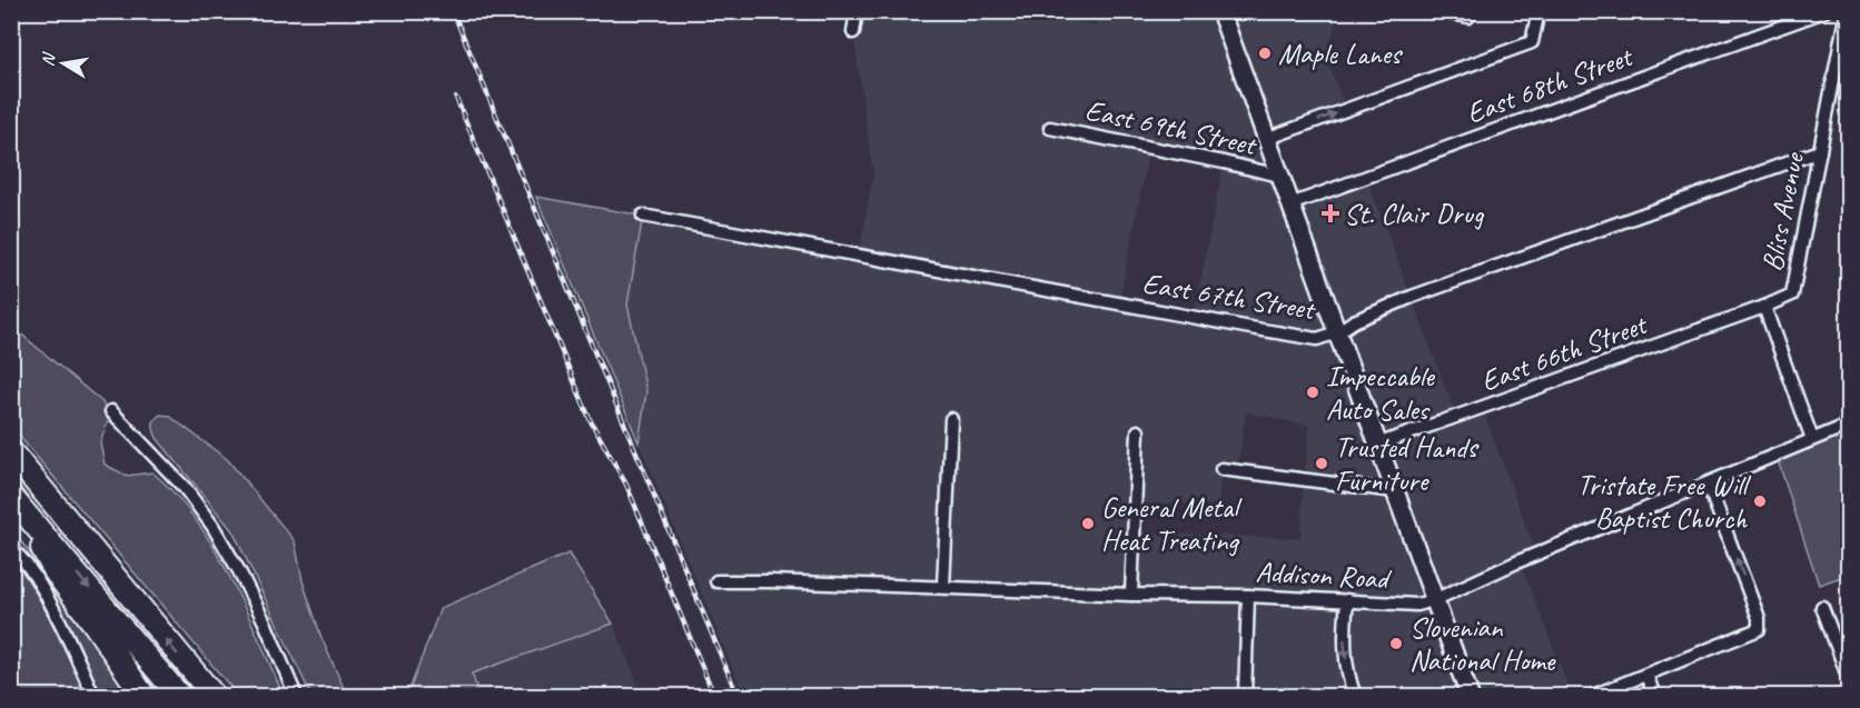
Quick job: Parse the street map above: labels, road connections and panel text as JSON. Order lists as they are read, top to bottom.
{
  "streets": {
    "street": [
      "East 68th Street",
      "East 69th Street",
      "Bliss Avenue",
      "East 67th Street",
      "East 66th Street",
      "Addison Road"
    ]
  },
  "crossings": [
    ["Bliss Avenue", "East 67th Street"],
    ["Bliss Avenue", "East 66th Street"],
    ["Bliss Avenue", "Addison Road"]
  ],
  "one_way": ["East 69th Street"],
  "places": {
    "other": [
      "Maple Lanes",
      "Impeccable Auto Sales",
      "Trusted Hands Furniture",
      "Tristate Free Will Baptist Church",
      "General Metal Heat Treating",
      "Slovenian National Home"
    ],
    "health": ["St. Clair Drug"]
  },
  "north": "left"
}
